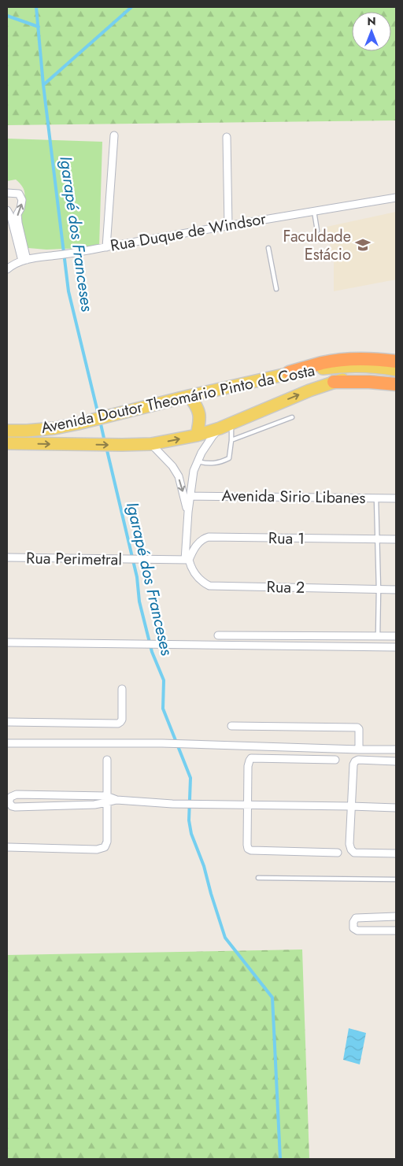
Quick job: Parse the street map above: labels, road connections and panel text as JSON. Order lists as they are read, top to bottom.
{
  "streets": {
    "main road": ["Avenida Doutor Theomário Pinto da Costa"],
    "street": [
      "Rua Duque de Windsor",
      "Avenida Sirio Libanes",
      "Rua 1",
      "Rua Perimetral",
      "Rua 2"
    ]
  },
  "crossings": [
    ["Rua 1", "Rua Perimetral"],
    ["Rua 1", "Rua 2"],
    ["Rua Perimetral", "Rua 2"]
  ],
  "water": ["Igarapé dos Franceses"],
  "places": {
    "school or university": ["Faculdade Estácio"]
  },
  "north": "top"
}
